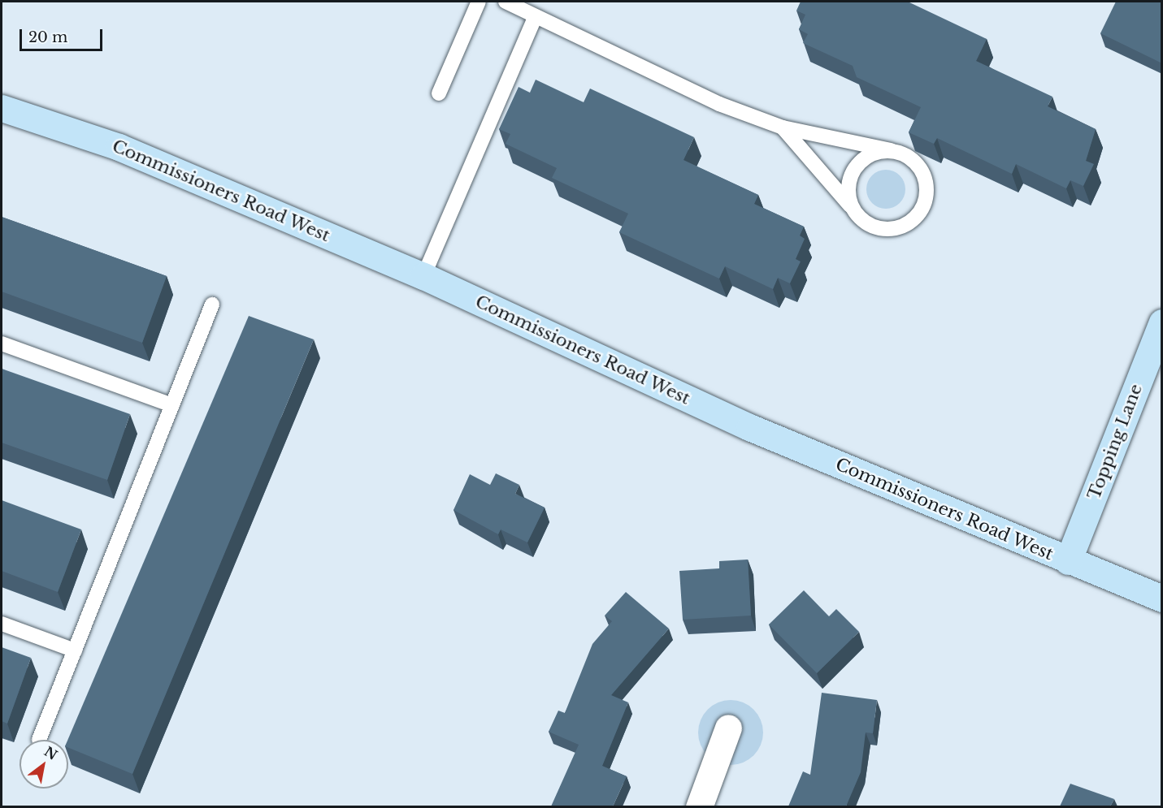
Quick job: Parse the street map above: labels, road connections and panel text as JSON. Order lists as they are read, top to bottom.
{
  "streets": {
    "main road": ["Commissioners Road West", "Topping Lane"]
  },
  "crossings": [
    ["Commissioners Road West", "Topping Lane"]
  ],
  "scale_bar": "20 m",
  "north": "top right"
}
